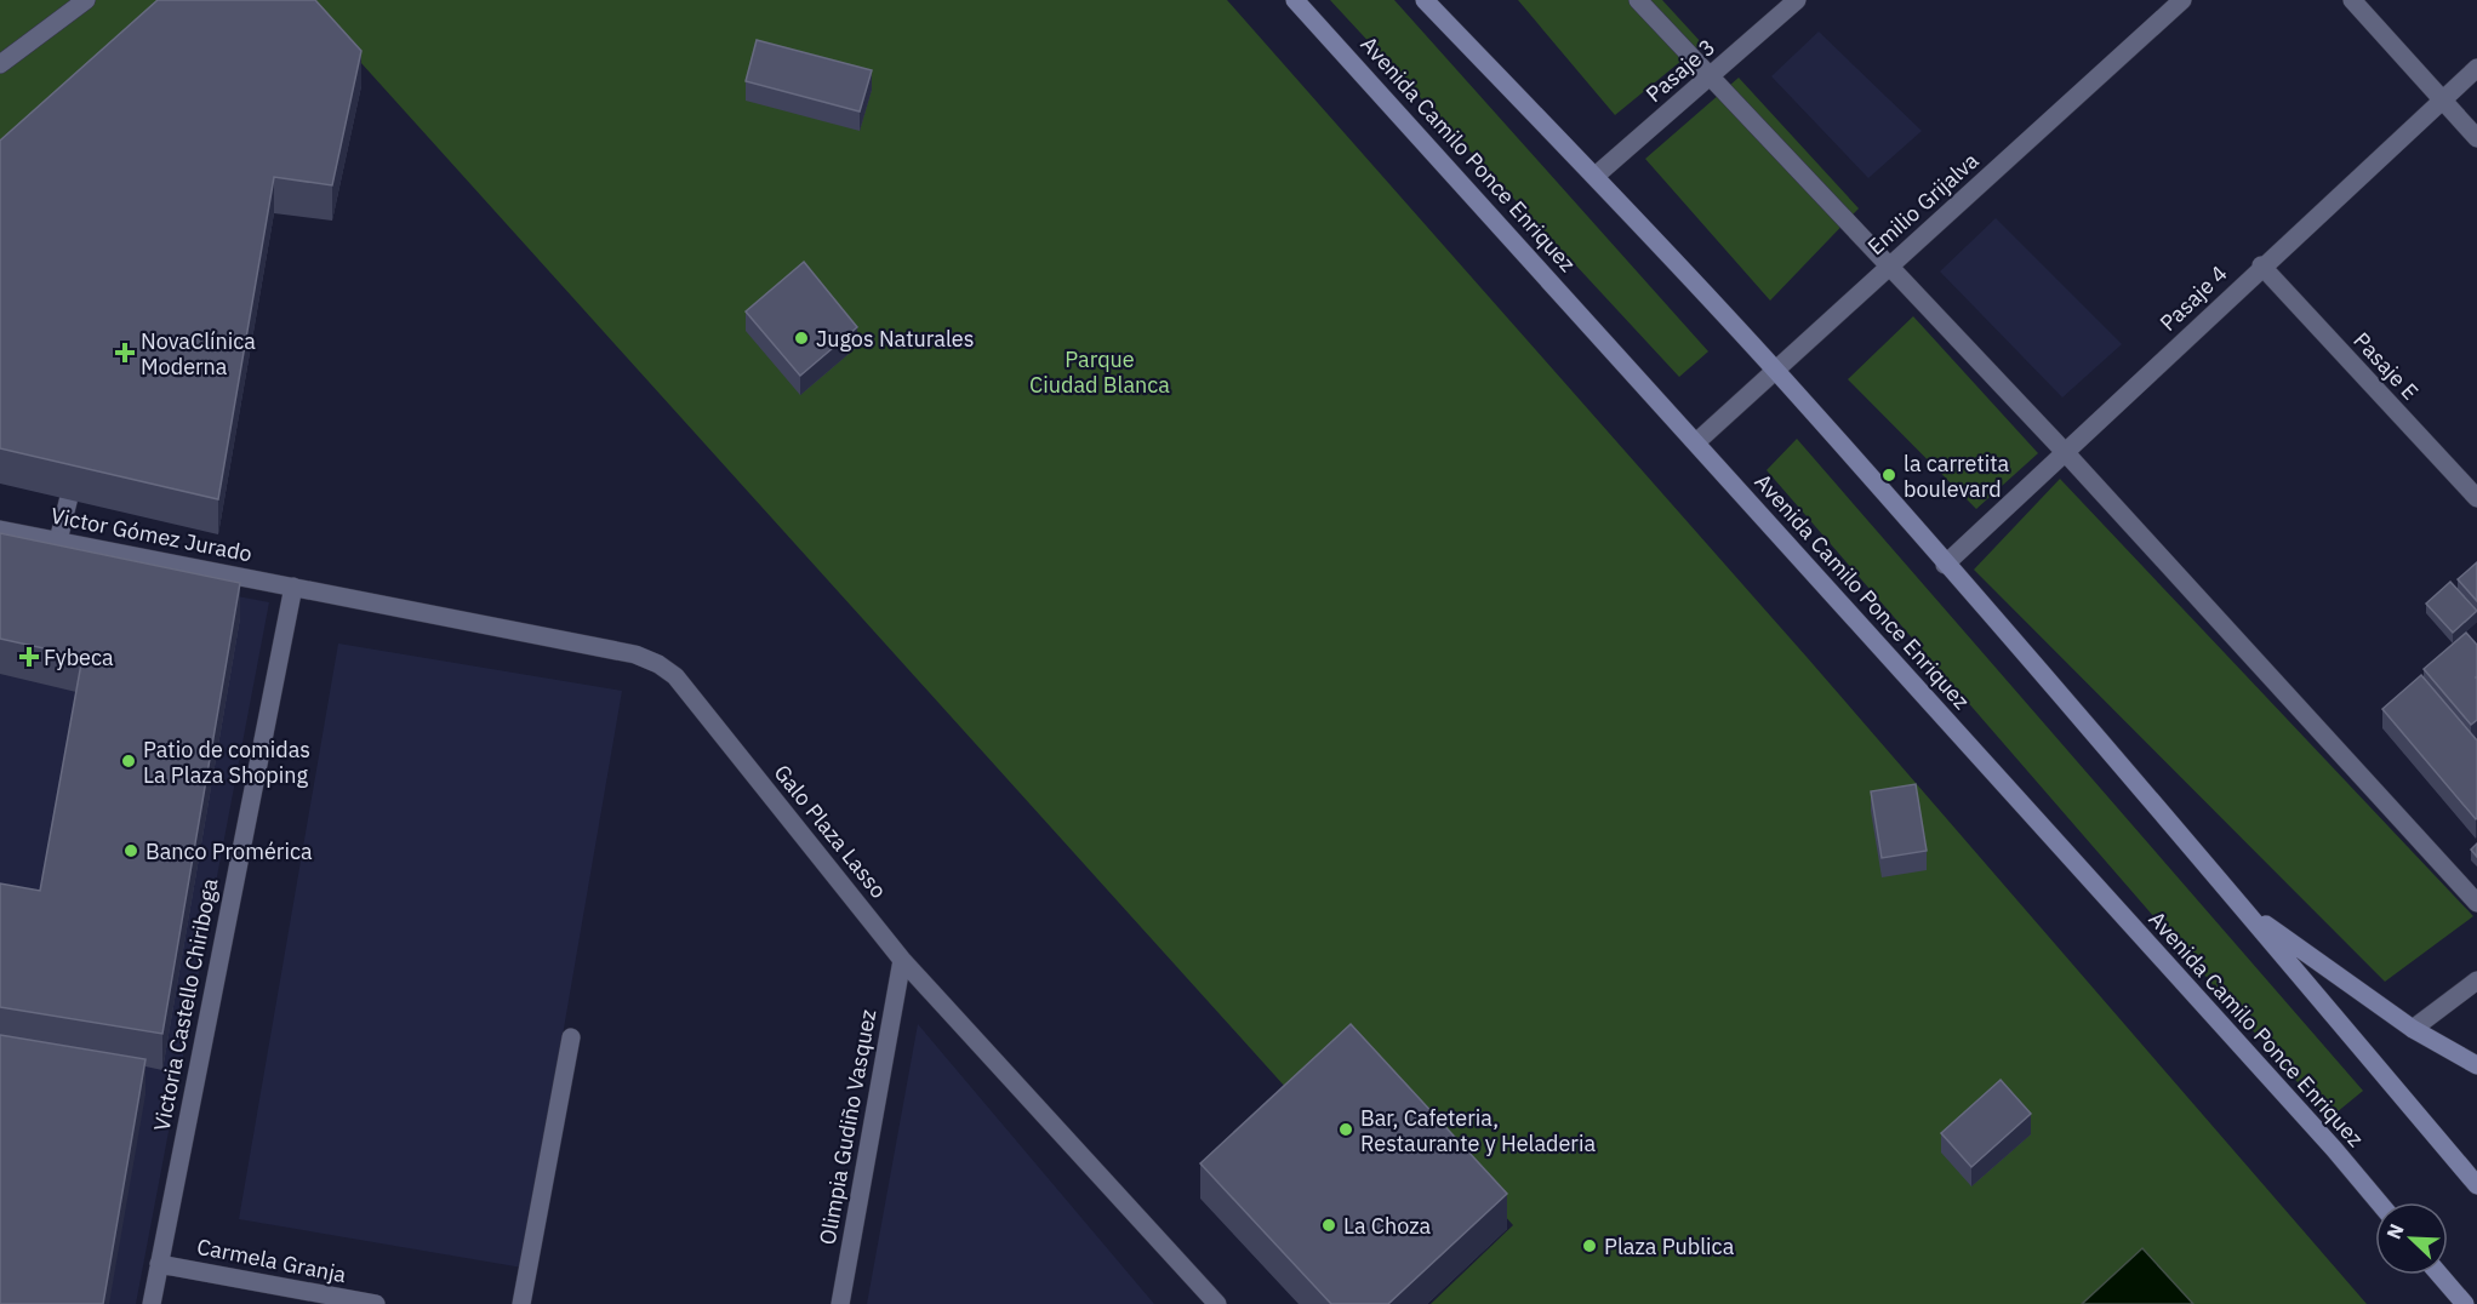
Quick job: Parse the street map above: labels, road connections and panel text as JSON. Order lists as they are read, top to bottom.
{
  "streets": {
    "main road": ["Avenida Camilo Ponce Enriquez"],
    "street": [
      "Pasaje 3",
      "Emilio Grijalva",
      "Pasaje 4",
      "Pasaje E",
      "Victor Gómez Jurado",
      "Galo Plaza Lasso",
      "Victoria Castello Chiriboga",
      "Olimpia Gudiño Vasquez",
      "Carmela Granja"
    ]
  },
  "crossings": [
    ["Avenida Camilo Ponce Enriquez", "Emilio Grijalva"],
    ["Pasaje 4", "Pasaje E"],
    ["Victor Gómez Jurado", "Galo Plaza Lasso"],
    ["Victor Gómez Jurado", "Victoria Castello Chiriboga"],
    ["Galo Plaza Lasso", "Victoria Castello Chiriboga"],
    ["Galo Plaza Lasso", "Olimpia Gudiño Vasquez"],
    ["Victoria Castello Chiriboga", "Carmela Granja"]
  ],
  "parks": ["Parque Ciudad Blanca"],
  "places": {
    "other": [
      "Jugos Naturales",
      "la carretita boulevard",
      "Patio de comidas La Plaza Shoping",
      "Banco Promérica",
      "Bar, Cafeteria, Restaurante y Heladeria",
      "La Choza",
      "Plaza Publica"
    ],
    "health": ["NovaClínica Moderna", "Fybeca"]
  },
  "north": "top left"
}
